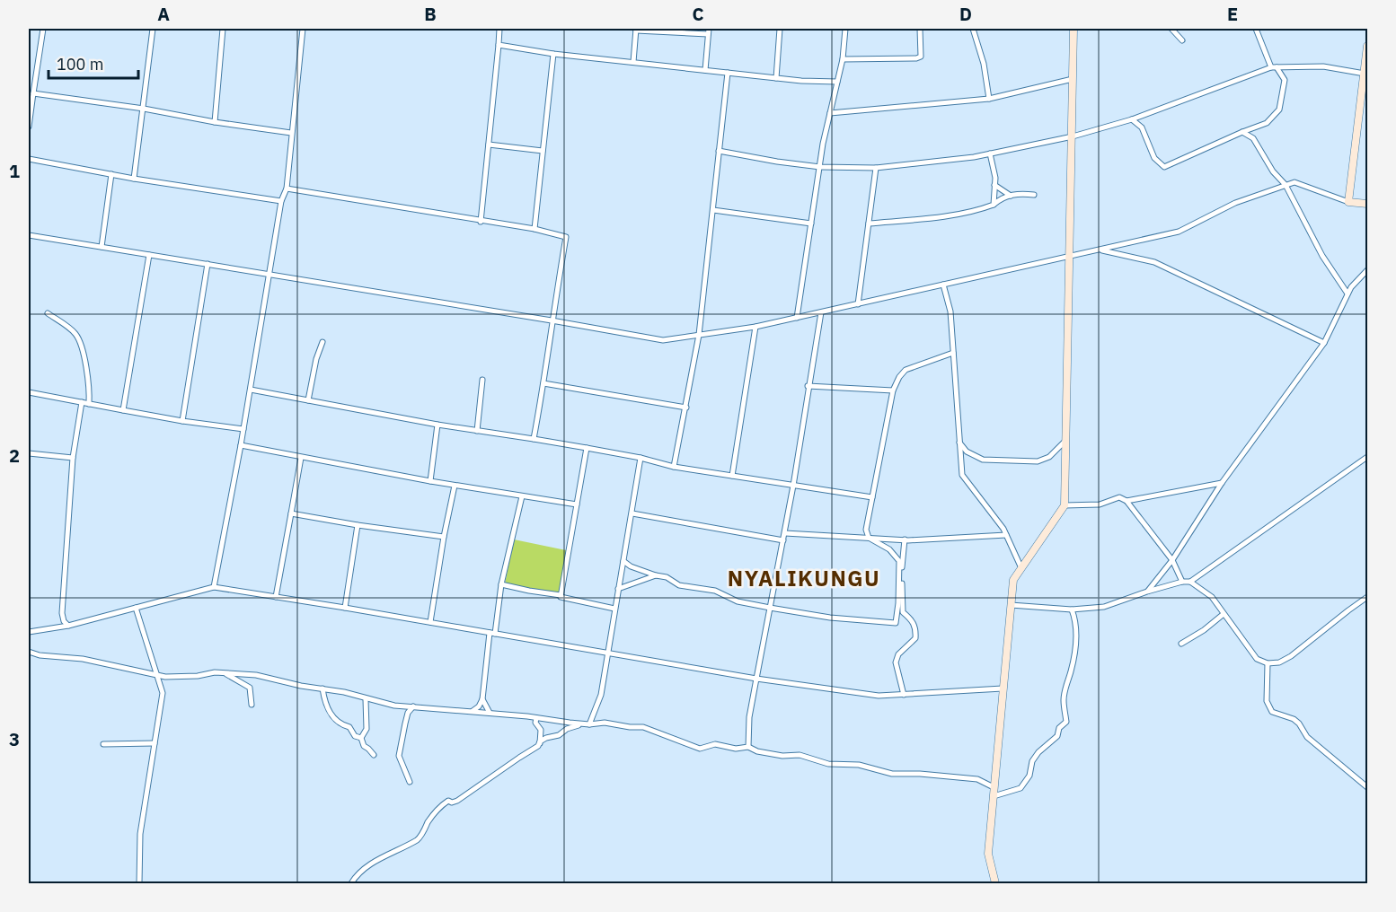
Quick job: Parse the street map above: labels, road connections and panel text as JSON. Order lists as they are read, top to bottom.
{
  "districts": ["NYALIKUNGU"],
  "scale_bar": "100 m",
  "grid": {
    "columns": [
      "A",
      "B",
      "C",
      "D",
      "E"
    ],
    "rows": ["1", "2", "3"]
  }
}
